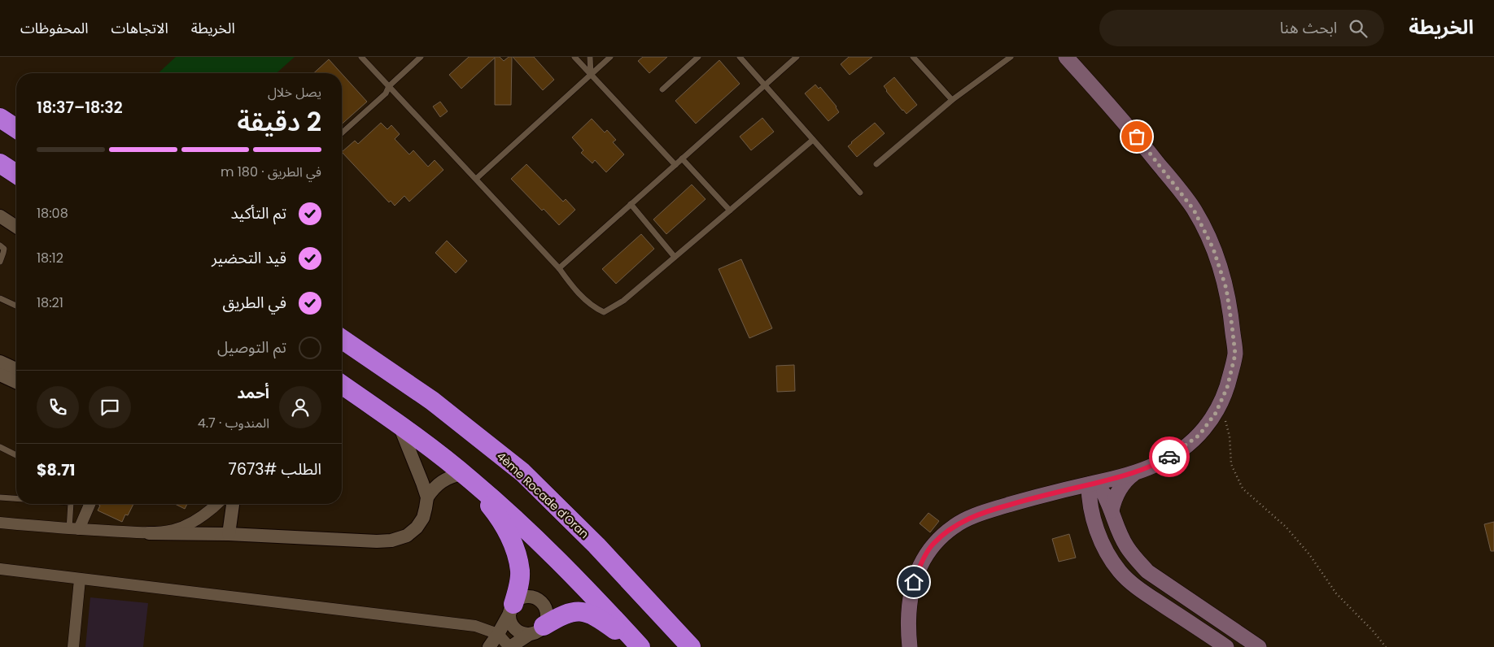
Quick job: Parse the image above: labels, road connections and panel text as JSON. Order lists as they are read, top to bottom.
{
  "streets": {
    "highway": ["4ème Rocade d'Oran"]
  },
  "page": {
    "header": "الخريطة",
    "search": "ابحث هنا",
    "nav": ["الخريطة", "الاتجاهات", "المحفوظات"],
    "heading": ["2 دقيقة", "يصل خلال", "18:32–18:37"],
    "panel": [
      "أحمد",
      "المندوب · 4.7",
      "الطلب #7673",
      "$8.71"
    ],
    "bar": "في الطريق · 180 m",
    "list": [
      ["تم التأكيد", "18:08"],
      ["قيد التحضير", "18:12"],
      ["في الطريق", "18:21"],
      "تم التوصيل"
    ]
  }
}
